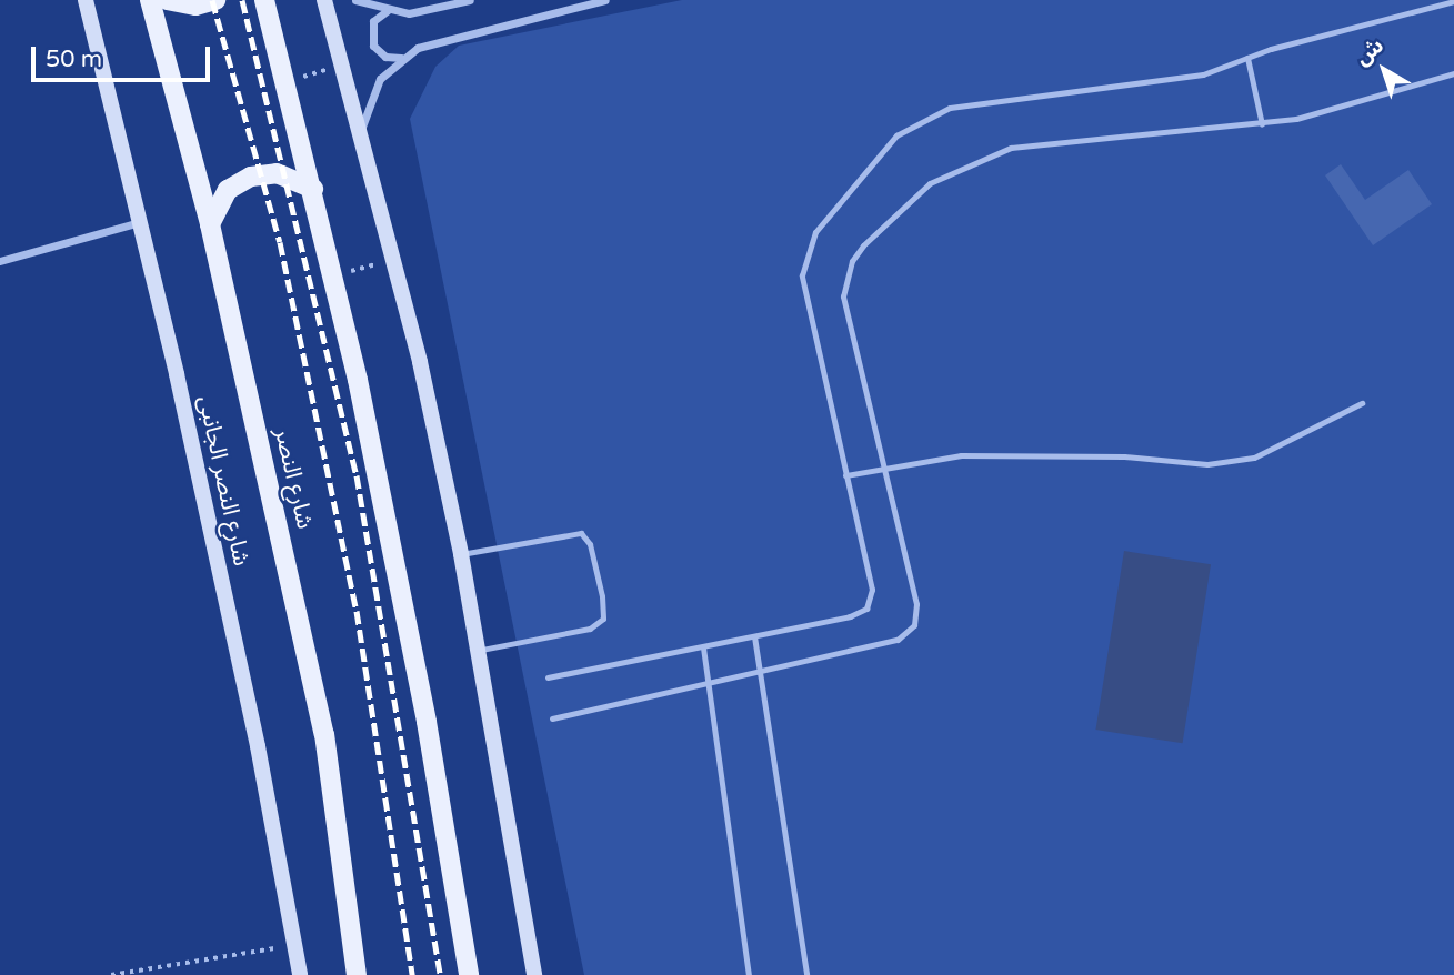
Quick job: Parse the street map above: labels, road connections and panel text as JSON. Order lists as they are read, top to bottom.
{
  "streets": {
    "main road": ["شارع النصر"],
    "street": ["شارع النصر الجانبى"]
  },
  "scale_bar": "50 m",
  "north": "top left"
}
